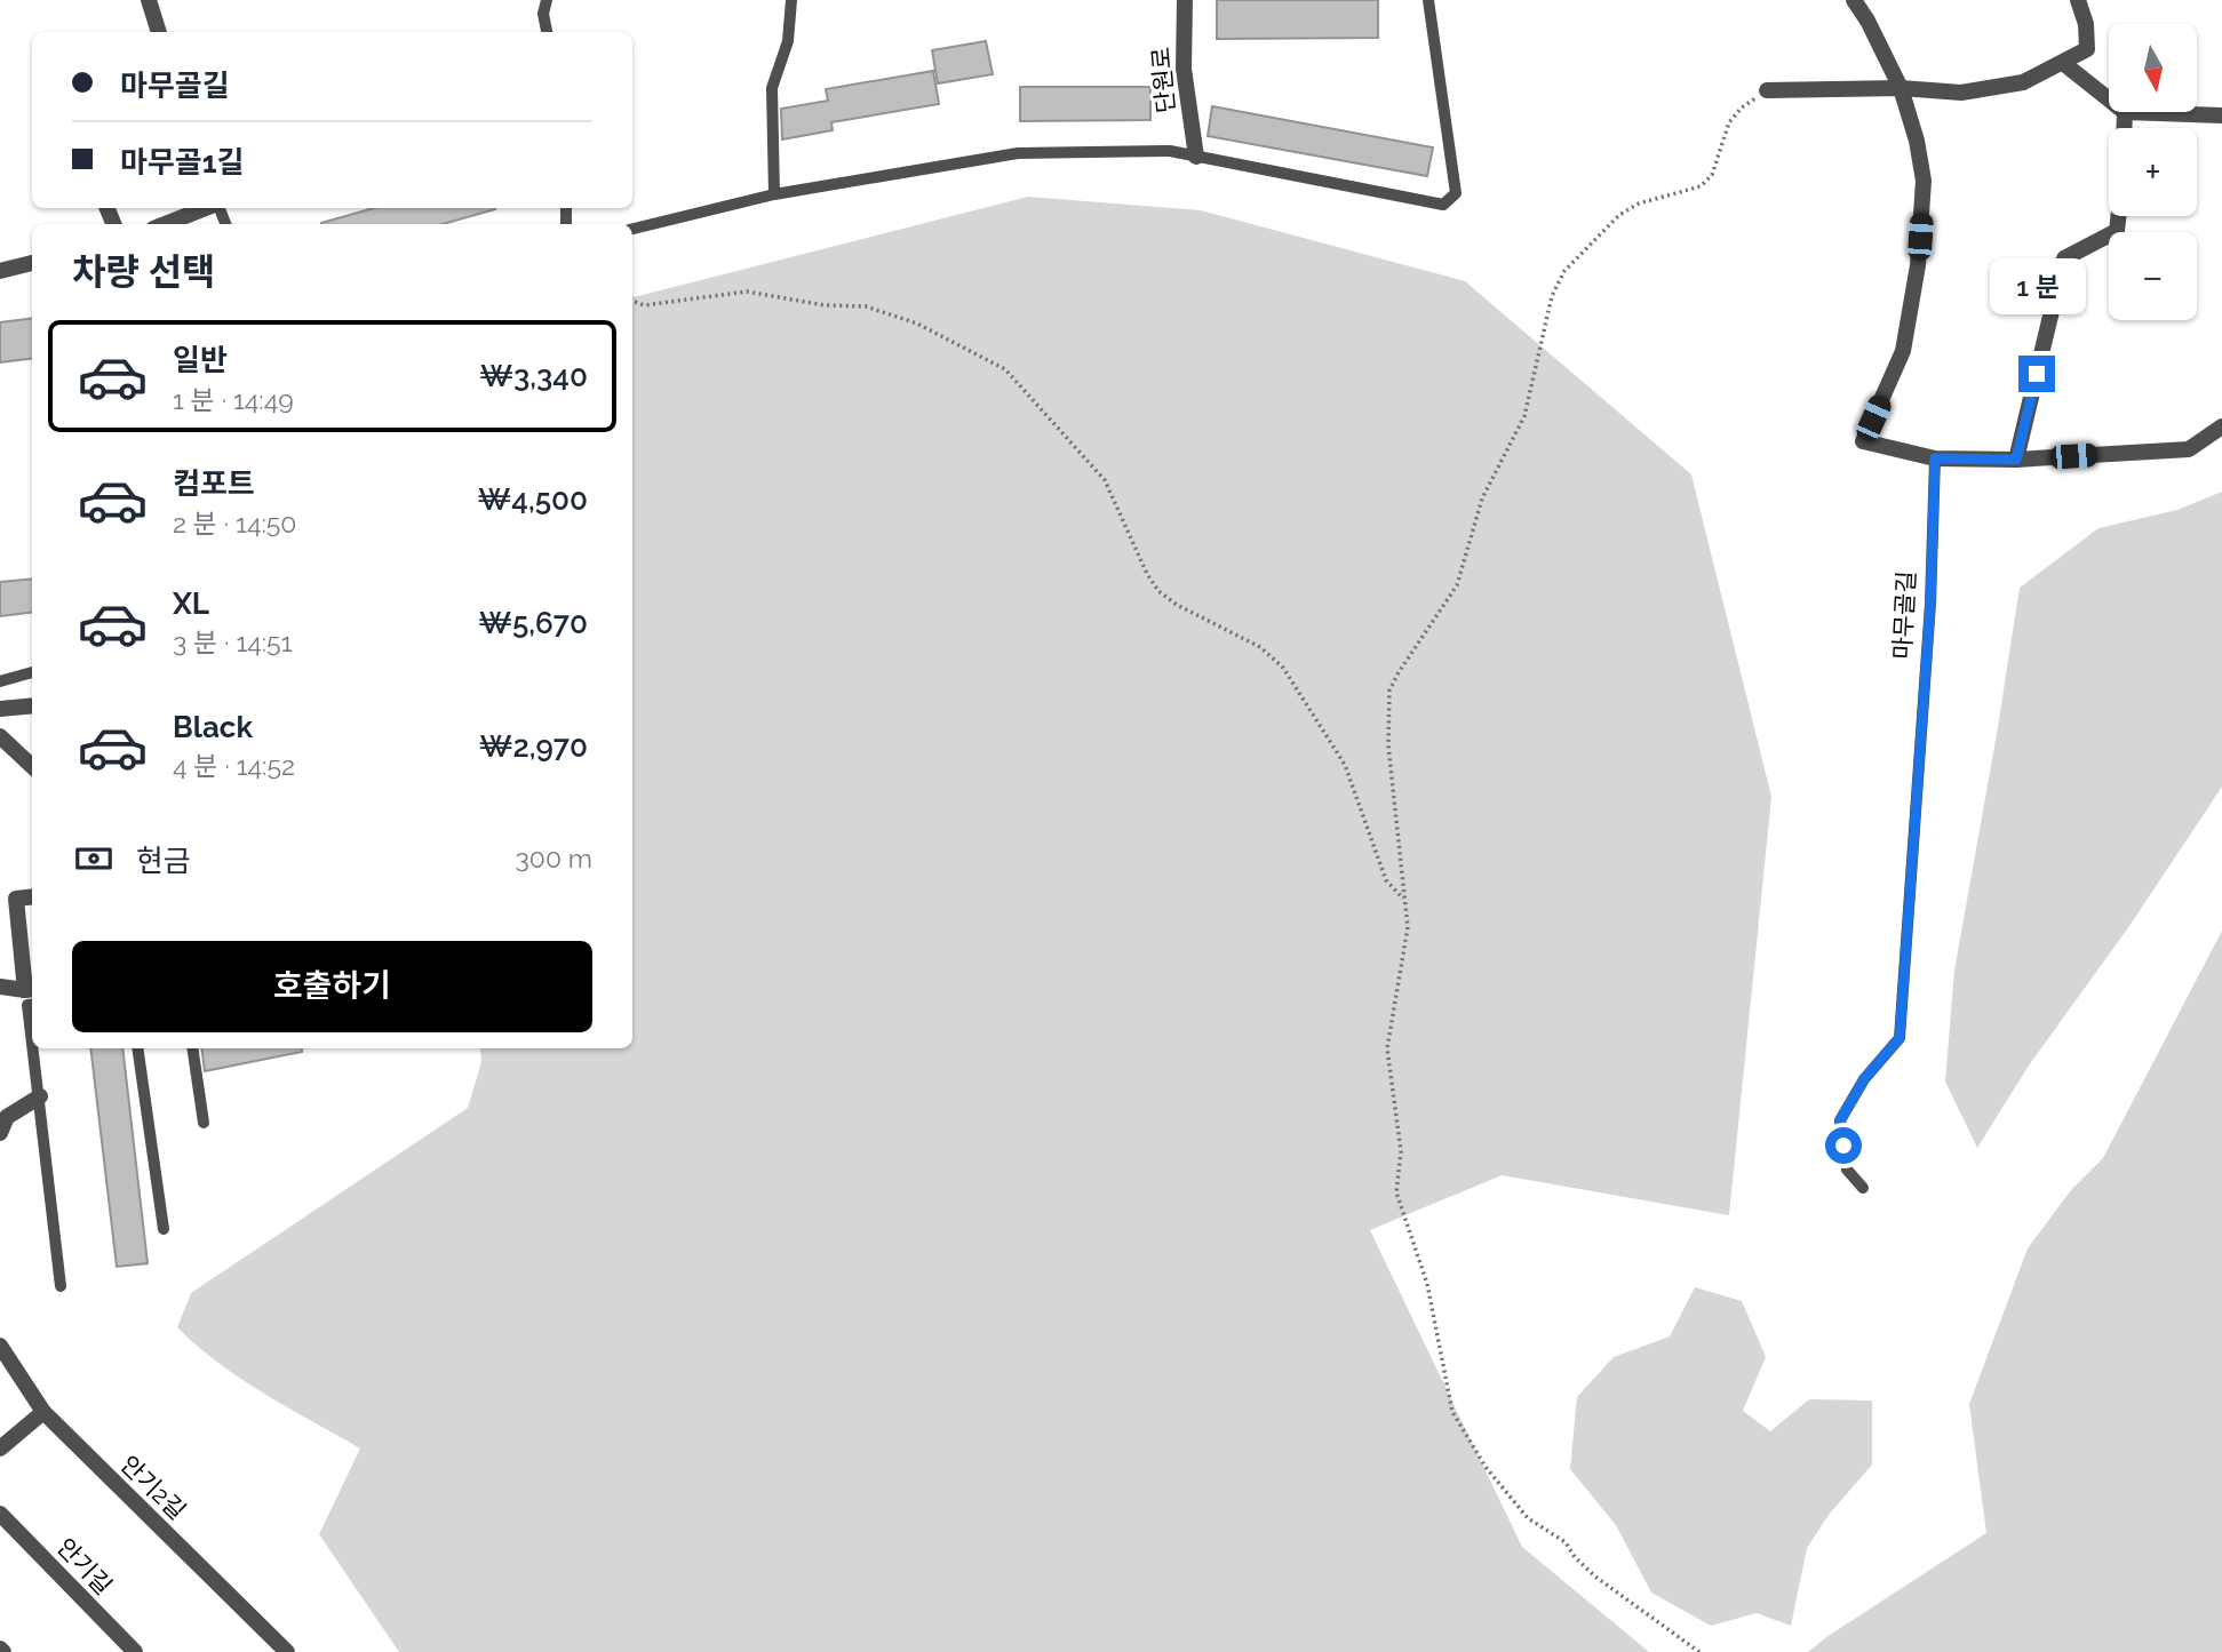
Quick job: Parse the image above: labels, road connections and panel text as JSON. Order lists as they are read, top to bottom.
{
  "streets": {
    "street": ["단원로", "안기2길", "안기길"],
    "lane": ["마무골길"]
  },
  "north": "bottom",
  "page": {
    "map_buttons": ["+", "−"],
    "banner": ["마무골길", "마무골1길"],
    "heading": "차량 선택",
    "bubble": "1 분",
    "list": [
      {
        "name": "일반",
        "note": "1 분 · 14:49",
        "value": "₩3,340"
      },
      {
        "name": "컴포트",
        "note": "2 분 · 14:50",
        "value": "₩4,500"
      },
      {
        "name": "XL",
        "note": "3 분 · 14:51",
        "value": "₩5,670"
      },
      {
        "name": "Black",
        "note": "4 분 · 14:52",
        "value": "₩2,970"
      }
    ],
    "pay": ["현금", "300 m"],
    "buttons": "호출하기"
  }
}
